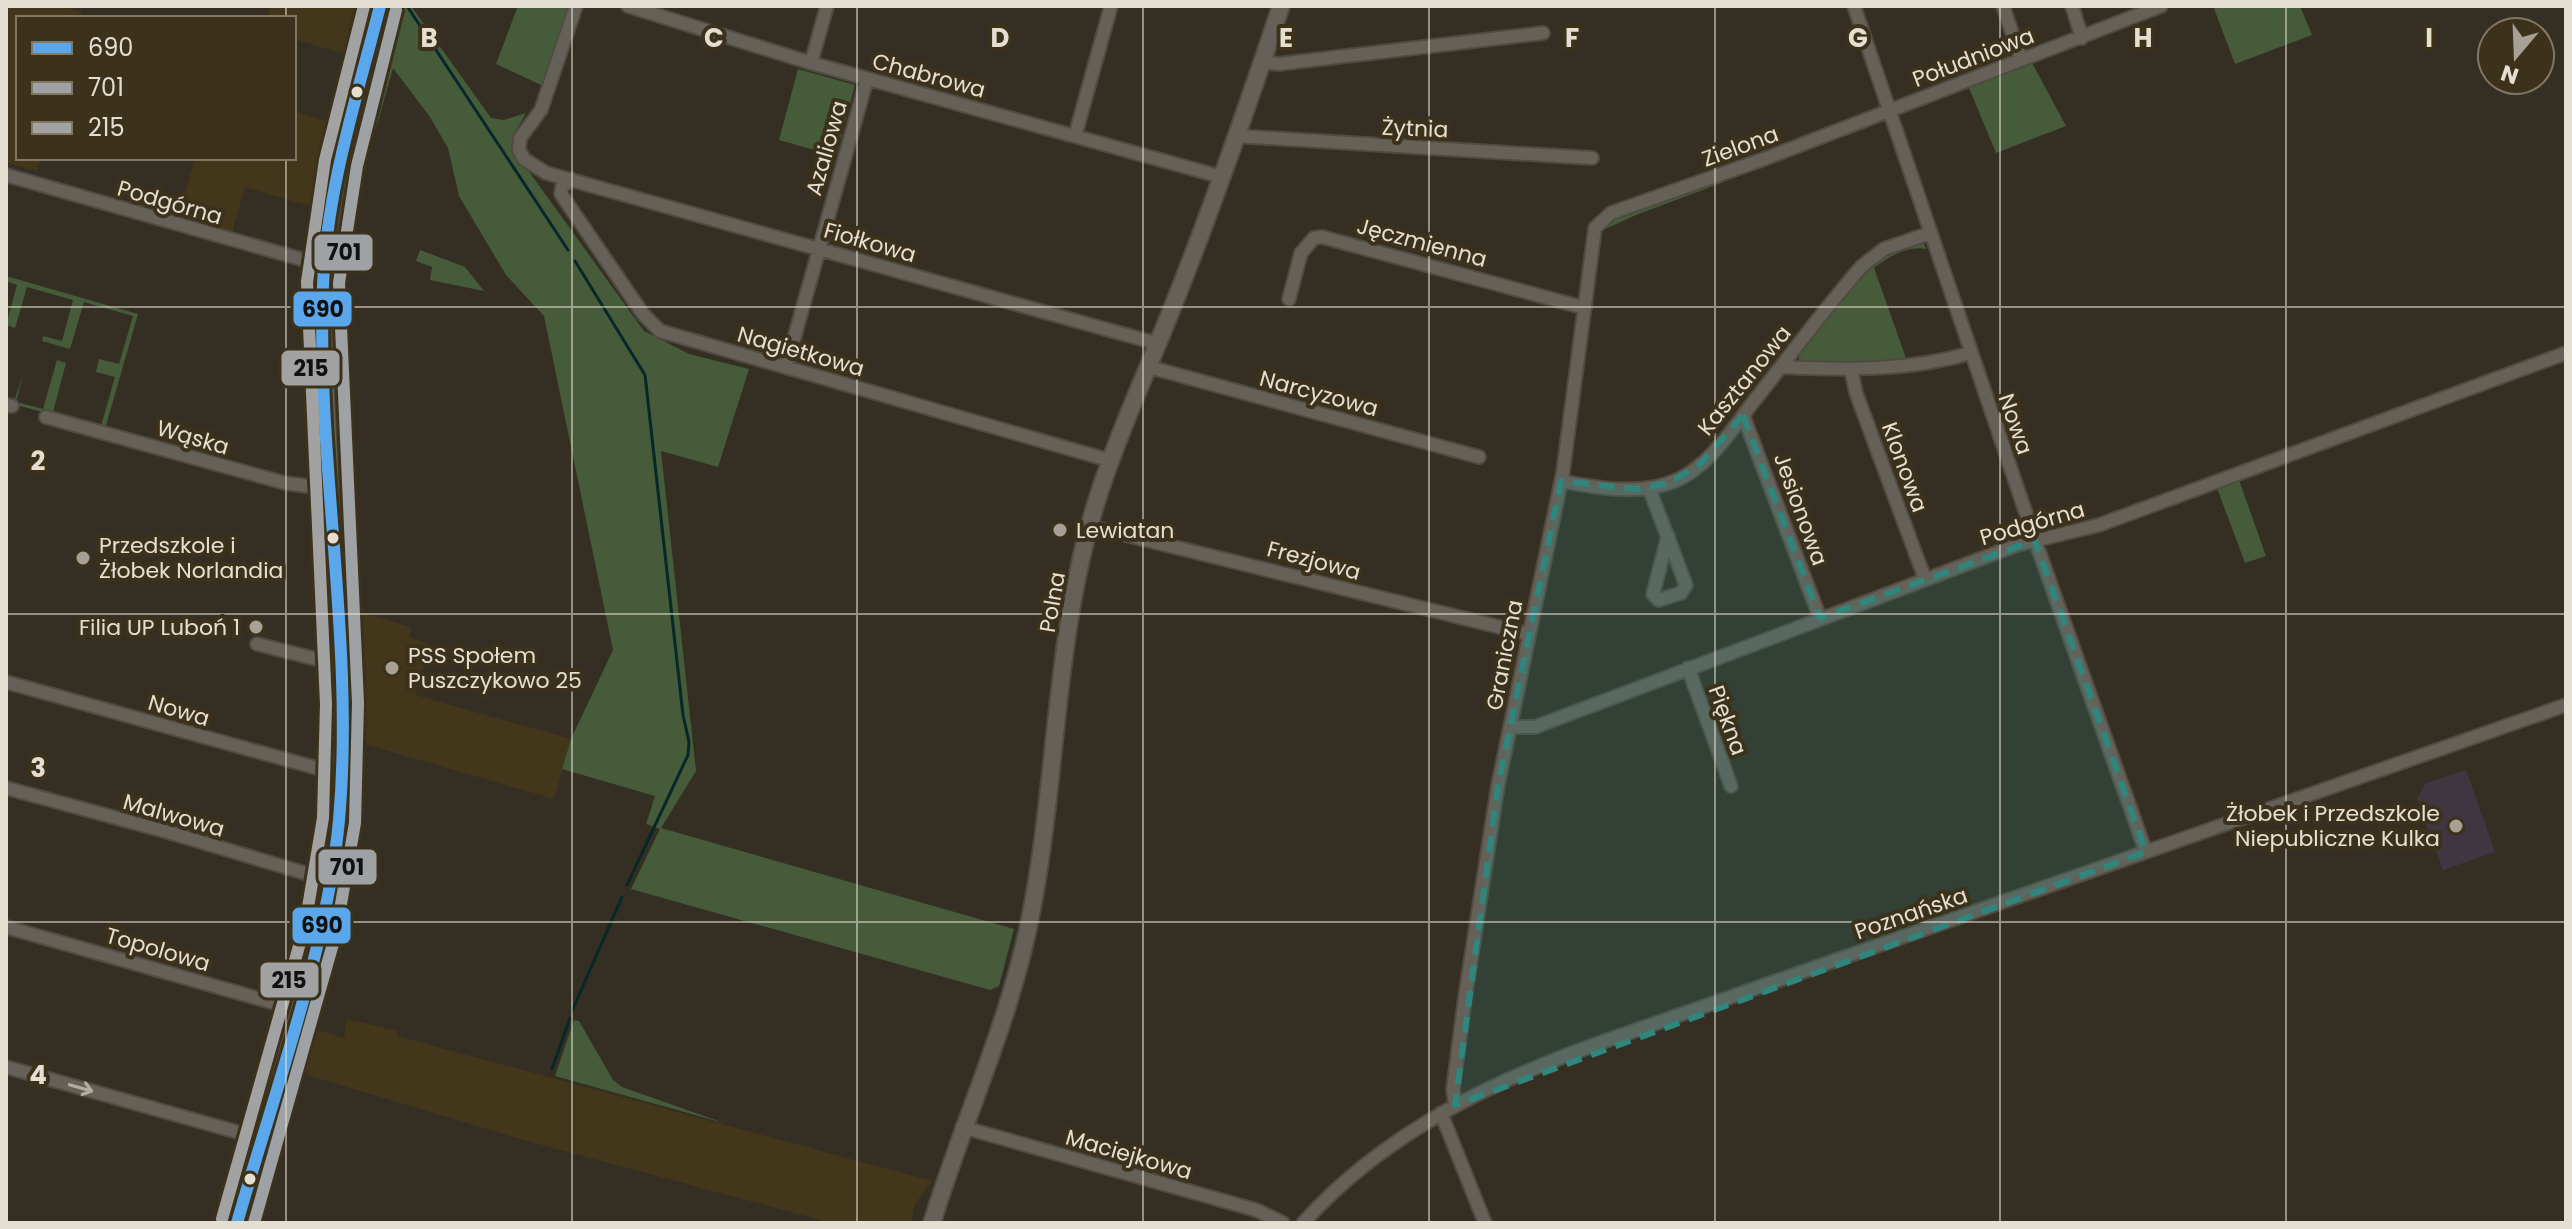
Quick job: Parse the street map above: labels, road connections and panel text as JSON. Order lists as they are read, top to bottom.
{
  "streets": {
    "street": [
      "Południowa",
      "Chabrowa",
      "Żytnia",
      "Zielona",
      "Azaliowa",
      "Podgórna",
      "Fiołkowa",
      "Jęczmienna",
      "Nagietkowa",
      "Kasztanowa",
      "Narcyzowa",
      "Nowa",
      "Wąska",
      "Klonowa",
      "Jesionowa",
      "Frezjowa",
      "Polna",
      "Graniczna",
      "Piękna",
      "Malwowa",
      "Poznańska",
      "Topolowa",
      "Maciejkowa"
    ]
  },
  "crossings": [
    ["Południowa", "Zielona"],
    ["Południowa", "Nowa"],
    ["Chabrowa", "Azaliowa"],
    ["Chabrowa", "Polna"],
    ["Żytnia", "Polna"],
    ["Zielona", "Nowa"],
    ["Zielona", "Graniczna"],
    ["Azaliowa", "Fiołkowa"],
    ["Azaliowa", "Nagietkowa"],
    ["Podgórna", "Nowa"],
    ["Podgórna", "Klonowa"],
    ["Podgórna", "Jesionowa"],
    ["Podgórna", "Graniczna"],
    ["Podgórna", "Piękna"],
    ["Fiołkowa", "Nagietkowa"],
    ["Fiołkowa", "Polna"],
    ["Jęczmienna", "Graniczna"],
    ["Nagietkowa", "Polna"],
    ["Kasztanowa", "Nowa"],
    ["Kasztanowa", "Jesionowa"],
    ["Kasztanowa", "Graniczna"],
    ["Narcyzowa", "Polna"],
    ["Nowa", "Poznańska"],
    ["Frezjowa", "Polna"],
    ["Frezjowa", "Graniczna"],
    ["Polna", "Maciejkowa"],
    ["Graniczna", "Poznańska"]
  ],
  "places": [
    "Lewiatan",
    "Przedszkole i Żłobek Norlandia",
    "Filia UP Luboń 1",
    "PSS Społem Puszczykowo 25",
    "Żłobek i Przedszkole Niepubliczne Kulka"
  ],
  "lines": ["transit line 690", "transit line 215", "transit line 701"],
  "legend": ["690", "701", "215"],
  "north": "bottom",
  "grid": {
    "columns": [
      "B",
      "C",
      "D",
      "E",
      "F",
      "G",
      "H",
      "I"
    ],
    "rows": ["2", "3", "4"]
  }
}
